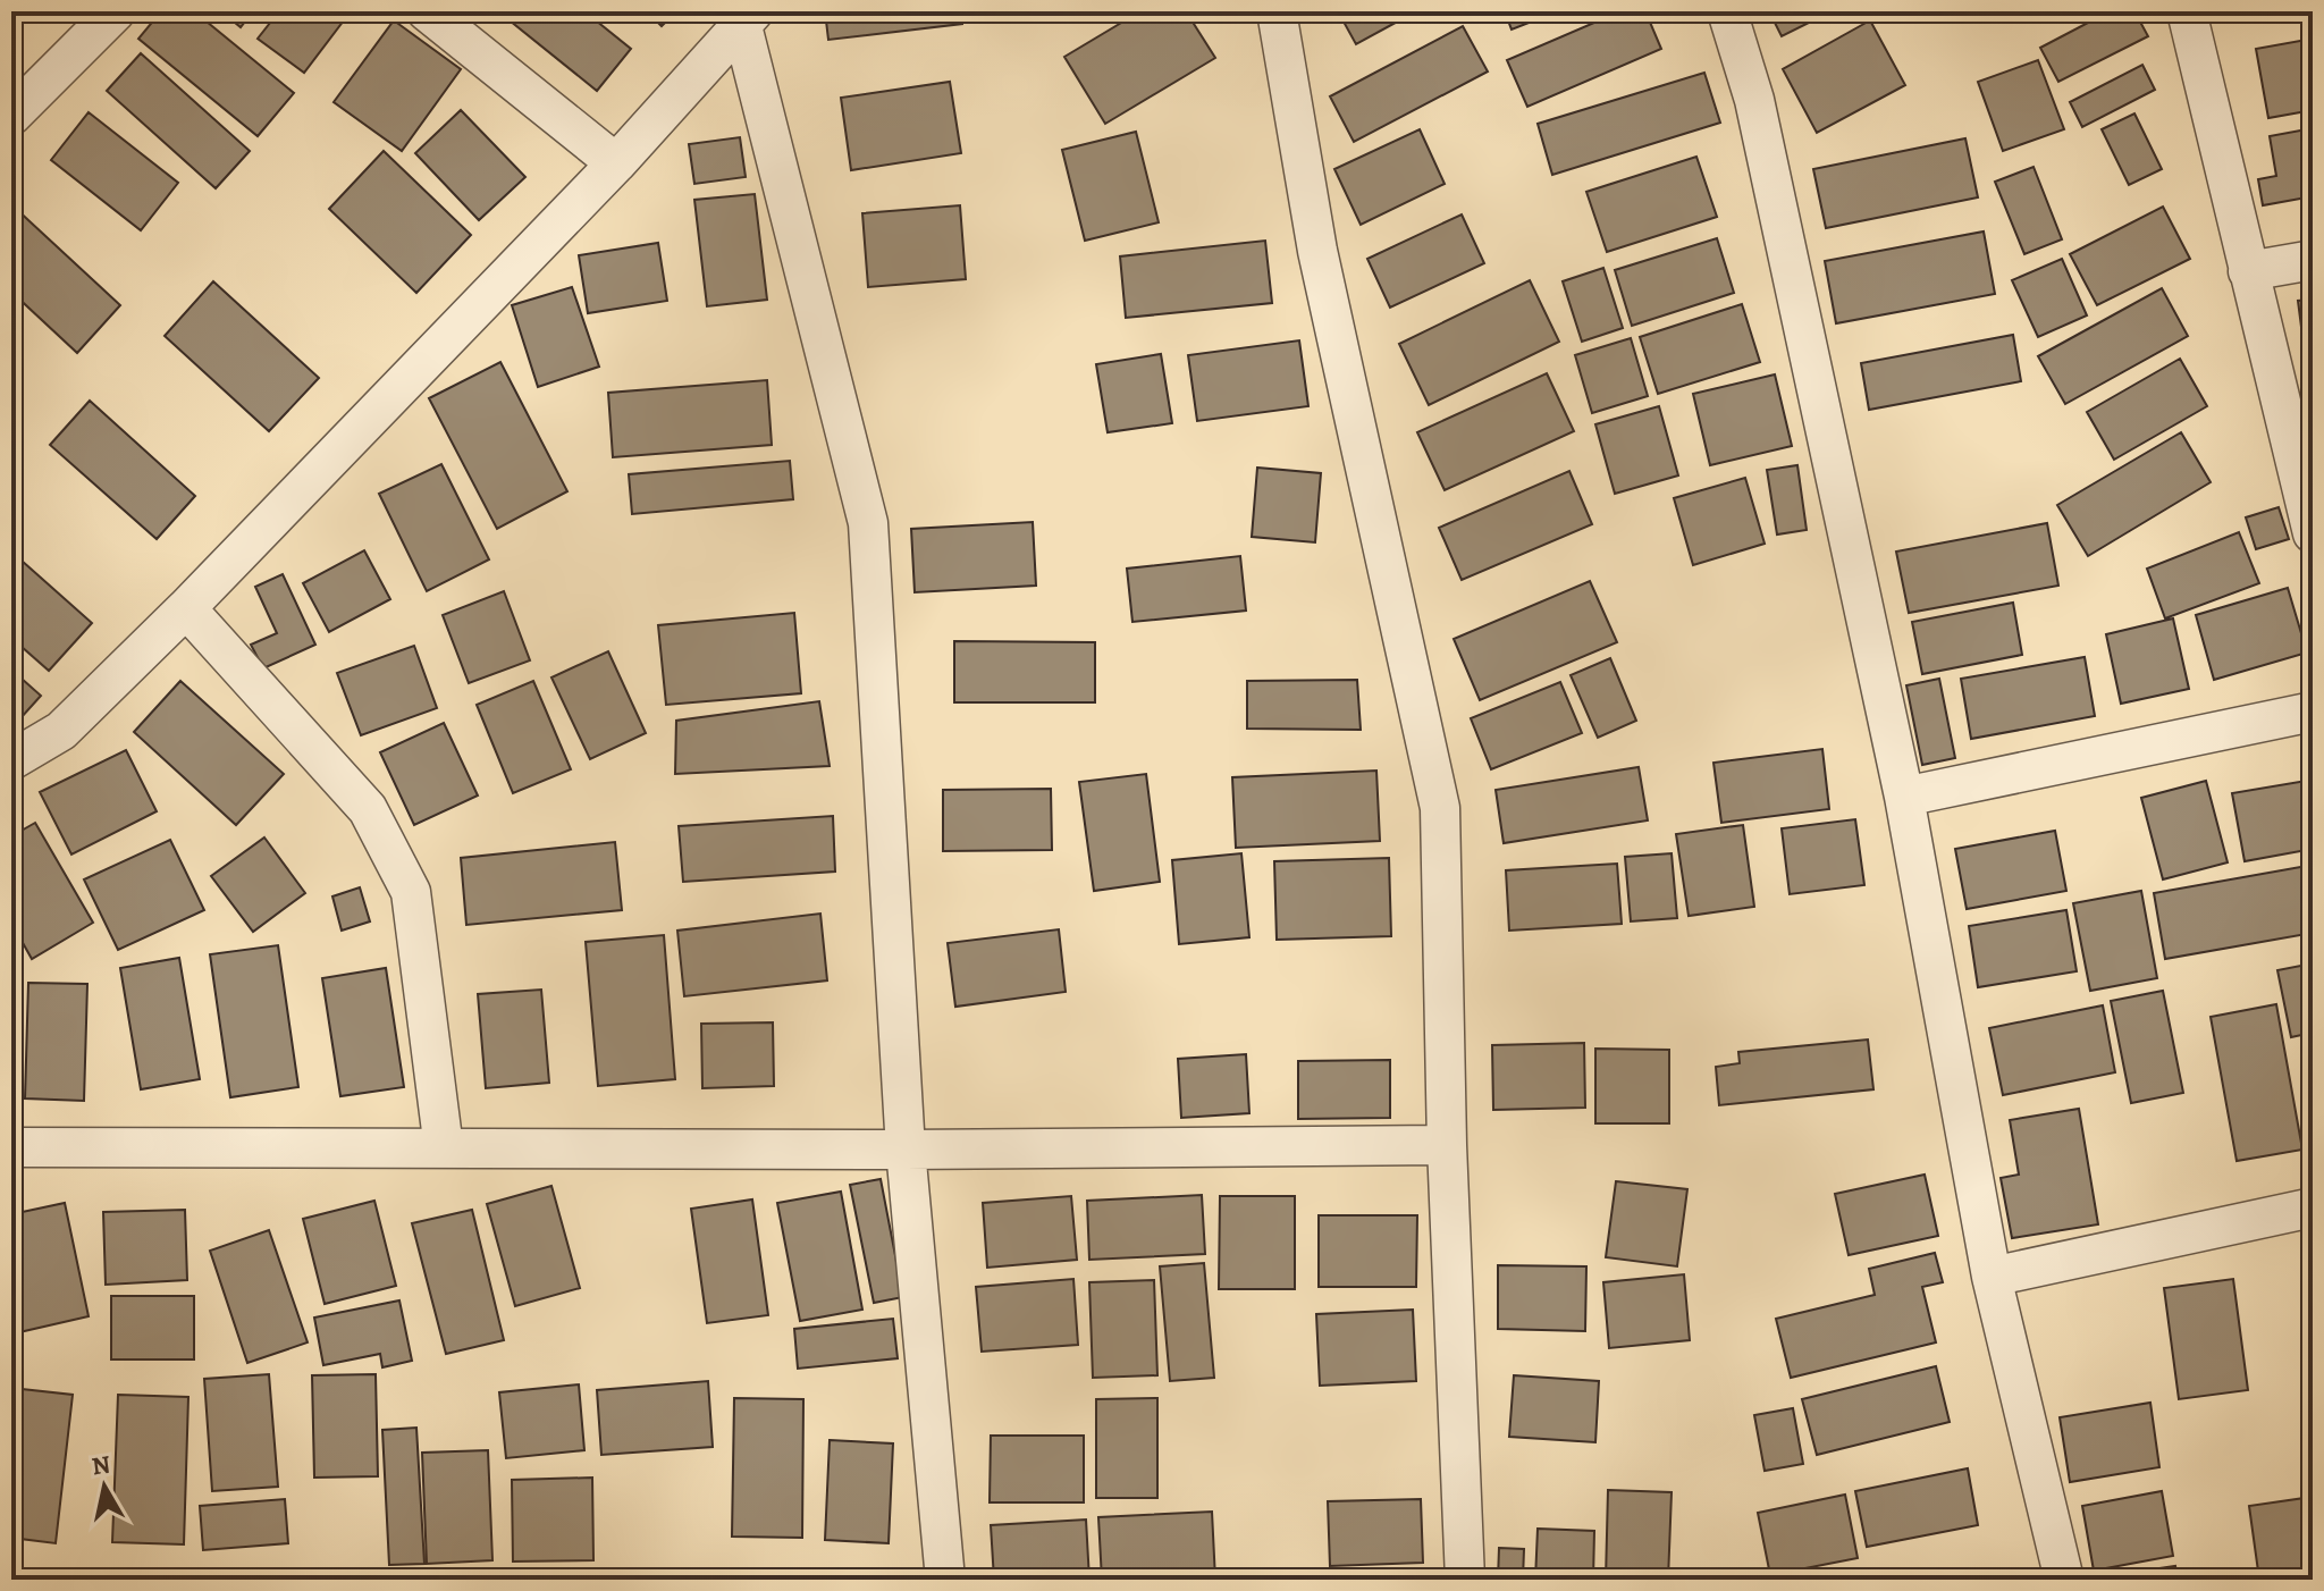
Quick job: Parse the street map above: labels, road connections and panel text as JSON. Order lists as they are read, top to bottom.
{
  "north": "top"
}
